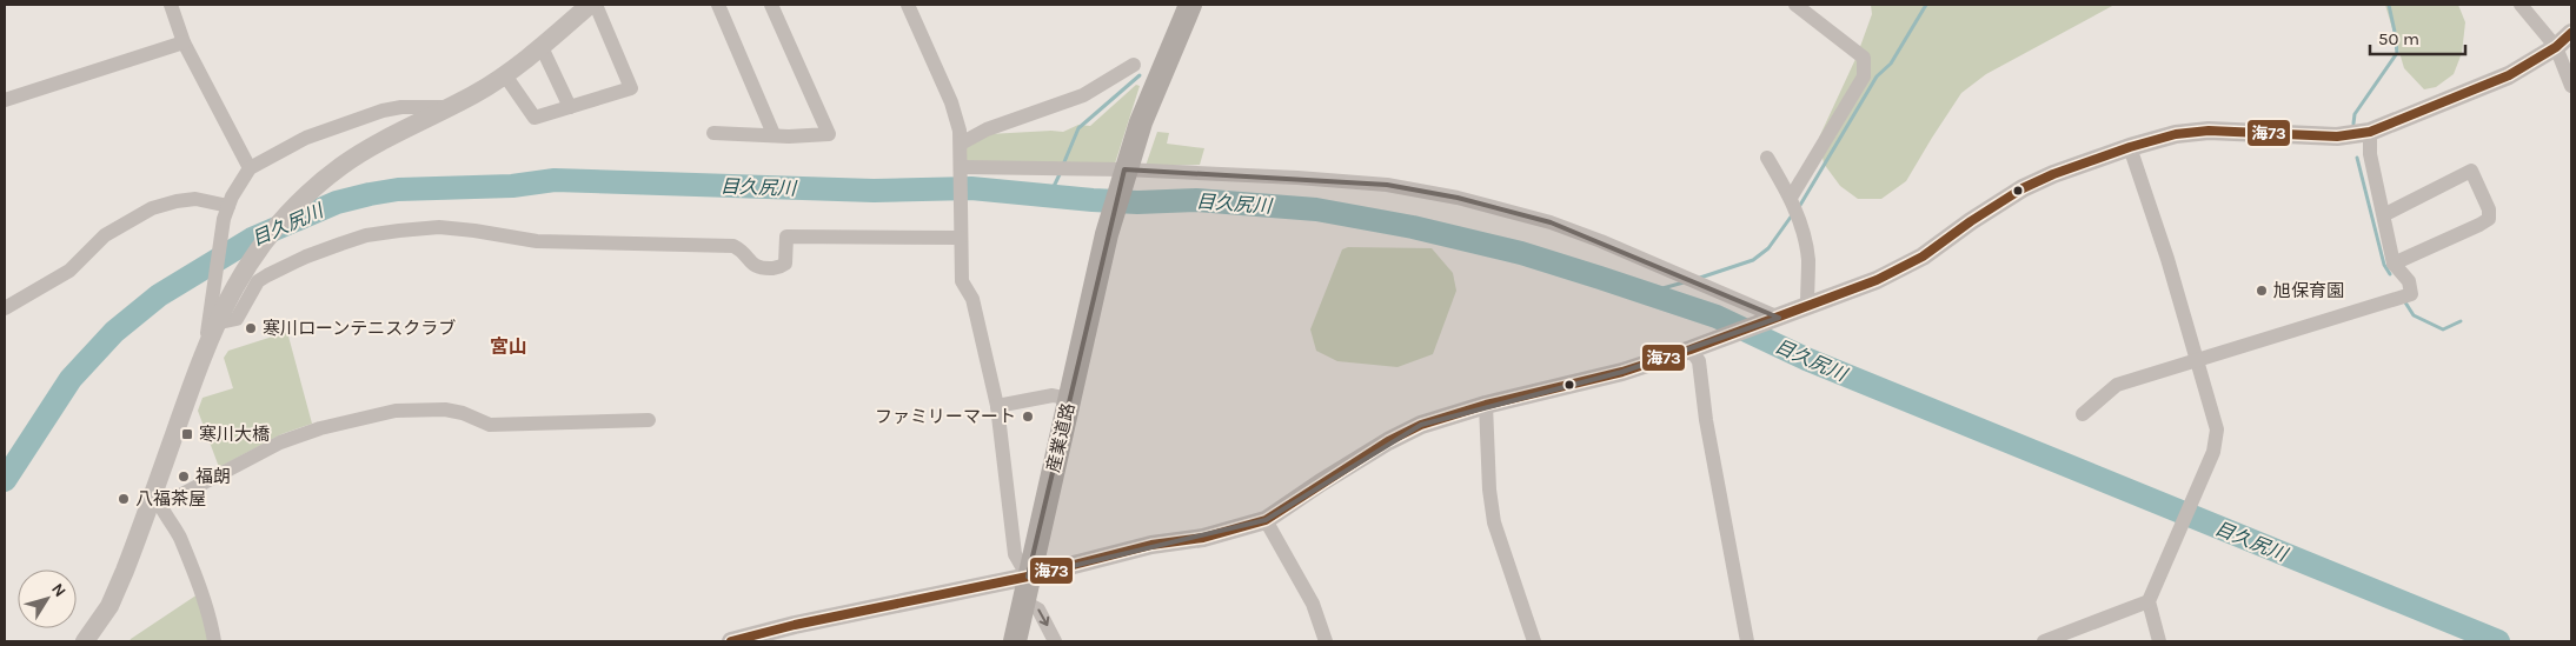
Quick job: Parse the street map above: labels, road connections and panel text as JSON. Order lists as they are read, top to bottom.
{
  "streets": {
    "main road": ["産業道路"]
  },
  "districts": ["宮山"],
  "water": ["目久尻川"],
  "places": {
    "other": [
      "旭保育園",
      "寒川ローンテニスクラブ",
      "ファミリーマート",
      "福朗",
      "八福茶屋"
    ],
    "transit": ["寒川大橋"]
  },
  "lines": ["transit line 海73"],
  "scale_bar": "50 m",
  "north": "top right"
}
